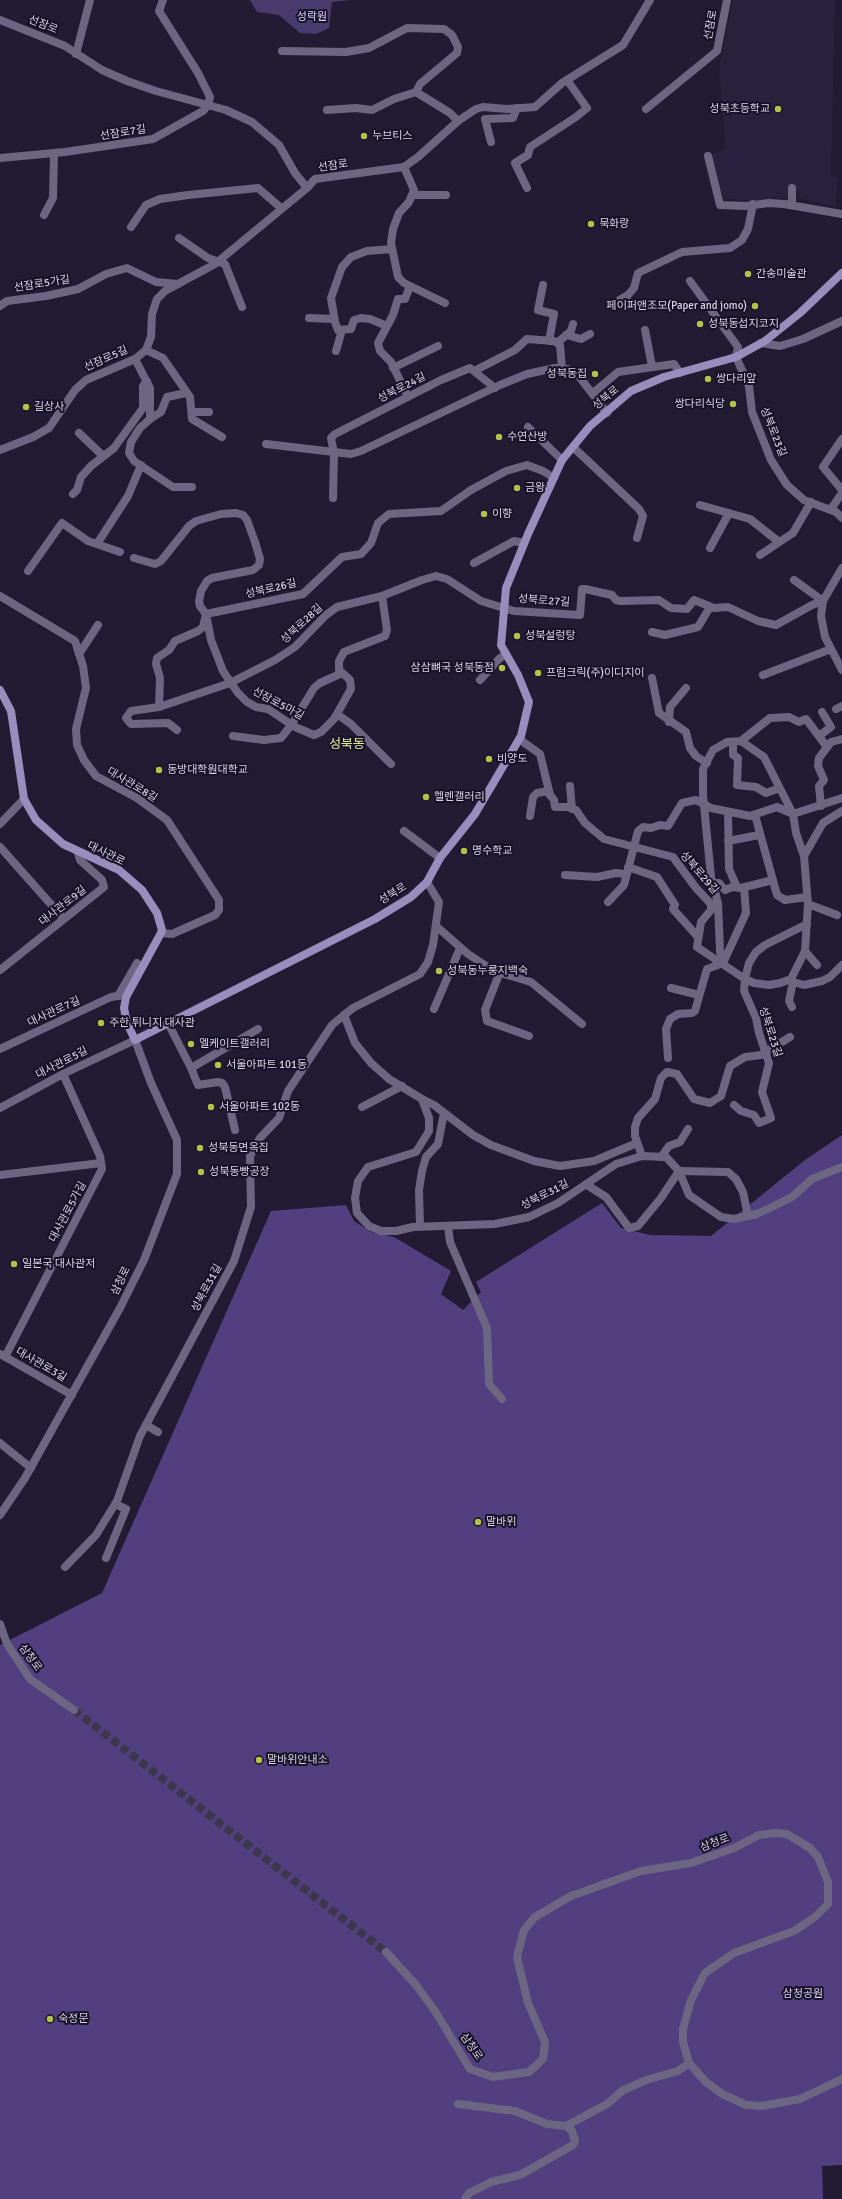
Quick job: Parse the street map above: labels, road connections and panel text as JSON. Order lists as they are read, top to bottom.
{
  "streets": {
    "main road": ["성북로", "대사관로"],
    "street": [
      "선잠로",
      "선잠로7길",
      "선잠로5가길",
      "선잠로5길",
      "성북로24길",
      "성북로23길",
      "성북로26길",
      "성북로27길",
      "성북로28길",
      "선잠로5마길",
      "대사관로8길",
      "성북로29길",
      "대사관로9길",
      "대사관로7길",
      "대사관로5길",
      "성북로31길",
      "대사관로5가길",
      "삼청로",
      "대사관로3길"
    ]
  },
  "crossings": [
    ["선잠로", "선잠로7길"],
    ["성북로", "성북로23길"],
    ["성북로", "성북로26길"],
    ["성북로", "성북로27길"],
    ["성북로", "성북로28길"],
    ["성북로", "성북로29길"],
    ["성북로", "대사관로5길"],
    ["성북로", "성북로31길"],
    ["성북로", "삼청로"],
    ["성북로26길", "선잠로5마길"],
    ["성북로27길", "성북로28길"],
    ["성북로28길", "선잠로5마길"],
    ["대사관로8길", "대사관로"],
    ["대사관로", "대사관로9길"],
    ["대사관로5길", "삼청로"],
    ["대사관로5가길", "대사관로3길"],
    ["삼청로", "대사관로3길"]
  ],
  "districts": ["성북동"],
  "parks": ["성락원", "삼청공원"],
  "places": [
    "성북초등학교",
    "누브티스",
    "묵화랑",
    "간송미술관",
    "페이퍼앤조모(Paper and jomo)",
    "성북동섭지코지",
    "성북동집",
    "쌍다리앞",
    "쌍다리식당",
    "길상사",
    "수연산방",
    "금왕",
    "이향",
    "성북설렁탕",
    "삼삼뼈국 성북동점",
    "프럼크릭(주)이디지이",
    "비양도",
    "동방대학원대학교",
    "헬렌갤러리",
    "명수학교",
    "성북동누룽지백숙",
    "주한 튀니지 대사관",
    "엘케이트갤러리",
    "서울아파트 101동",
    "서울아파트 102동",
    "성북동면옥집",
    "성북동빵공장",
    "일본국 대사관저",
    "말바위",
    "말바위안내소",
    "숙정문"
  ]
}
